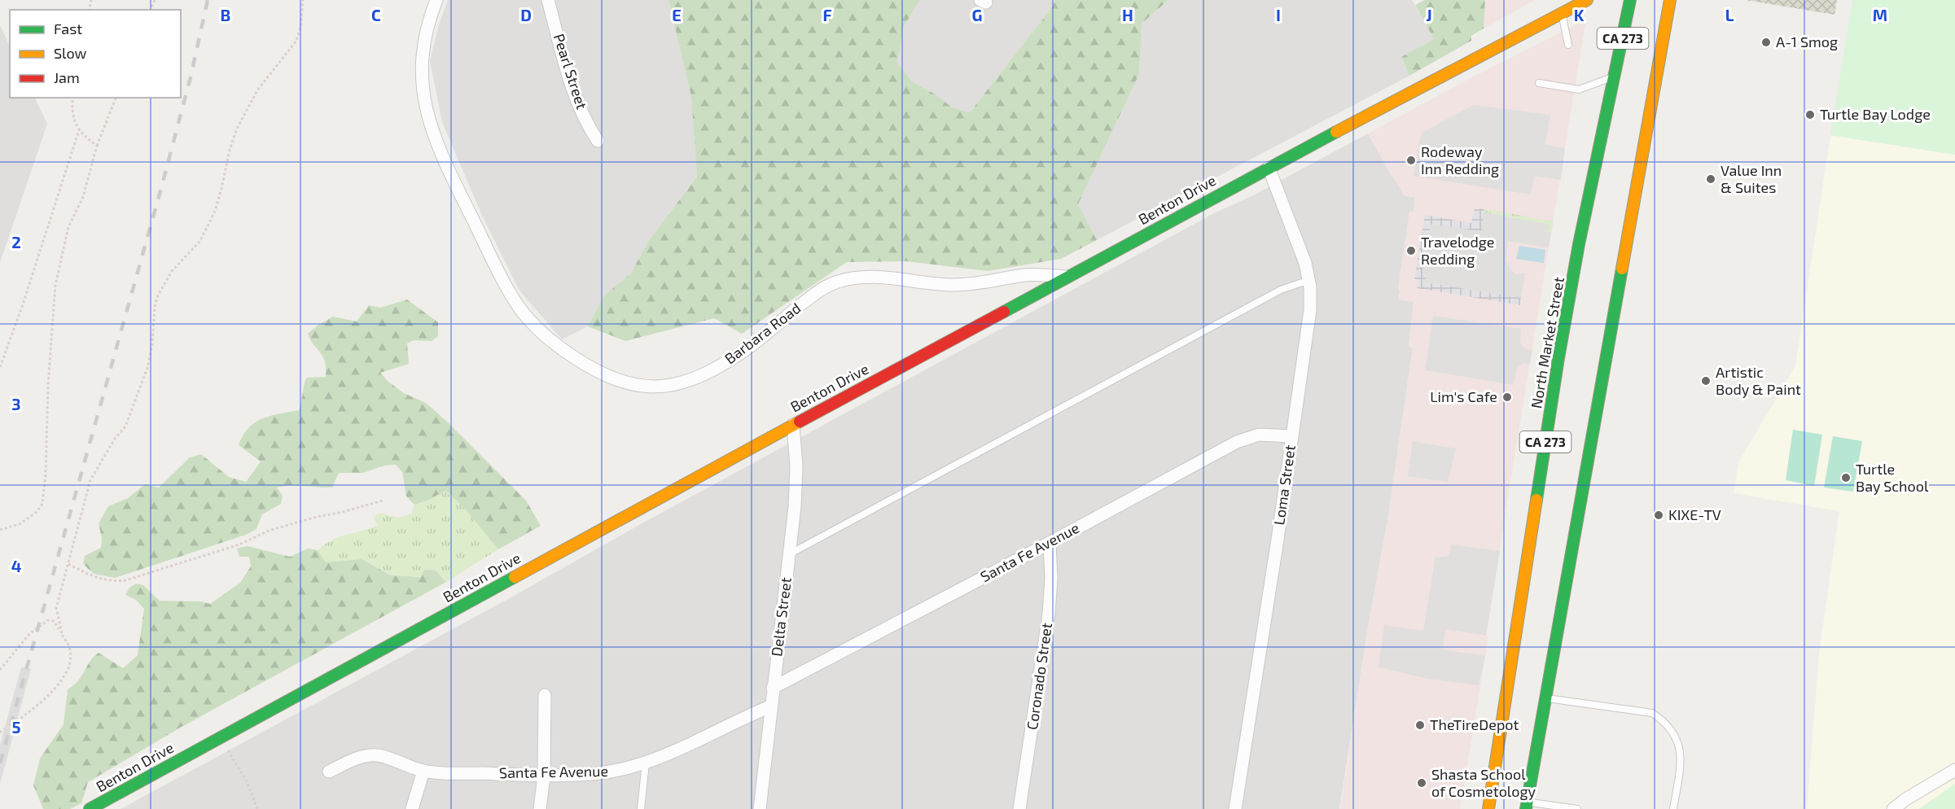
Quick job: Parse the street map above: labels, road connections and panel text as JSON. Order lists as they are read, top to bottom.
{
  "streets": {
    "street": [
      "CA 273",
      "Pearl Street",
      "Benton Drive",
      "Barbara Road",
      "North Market Street",
      "Loma Street",
      "Santa Fe Avenue",
      "Delta Street",
      "Coronado Street"
    ]
  },
  "crossings": [
    ["Benton Drive", "Barbara Road"],
    ["Benton Drive", "Loma Street"],
    ["Benton Drive", "Delta Street"],
    ["Loma Street", "Santa Fe Avenue"],
    ["Santa Fe Avenue", "Delta Street"],
    ["Santa Fe Avenue", "Coronado Street"]
  ],
  "places": [
    "A-1 Smog",
    "Turtle Bay Lodge",
    "Rodeway Inn Redding",
    "Value Inn & Suites",
    "Travelodge Redding",
    "Artistic Body & Paint",
    "Lim's Cafe",
    "Turtle Bay School",
    "KIXE-TV",
    "TheTireDepot",
    "Shasta School of Cosmetology"
  ],
  "legend": ["Fast", "Slow", "Jam"],
  "grid": {
    "columns": [
      "B",
      "C",
      "D",
      "E",
      "F",
      "G",
      "H",
      "I",
      "J",
      "K",
      "L",
      "M"
    ],
    "rows": [
      "2",
      "3",
      "4",
      "5"
    ]
  }
}
